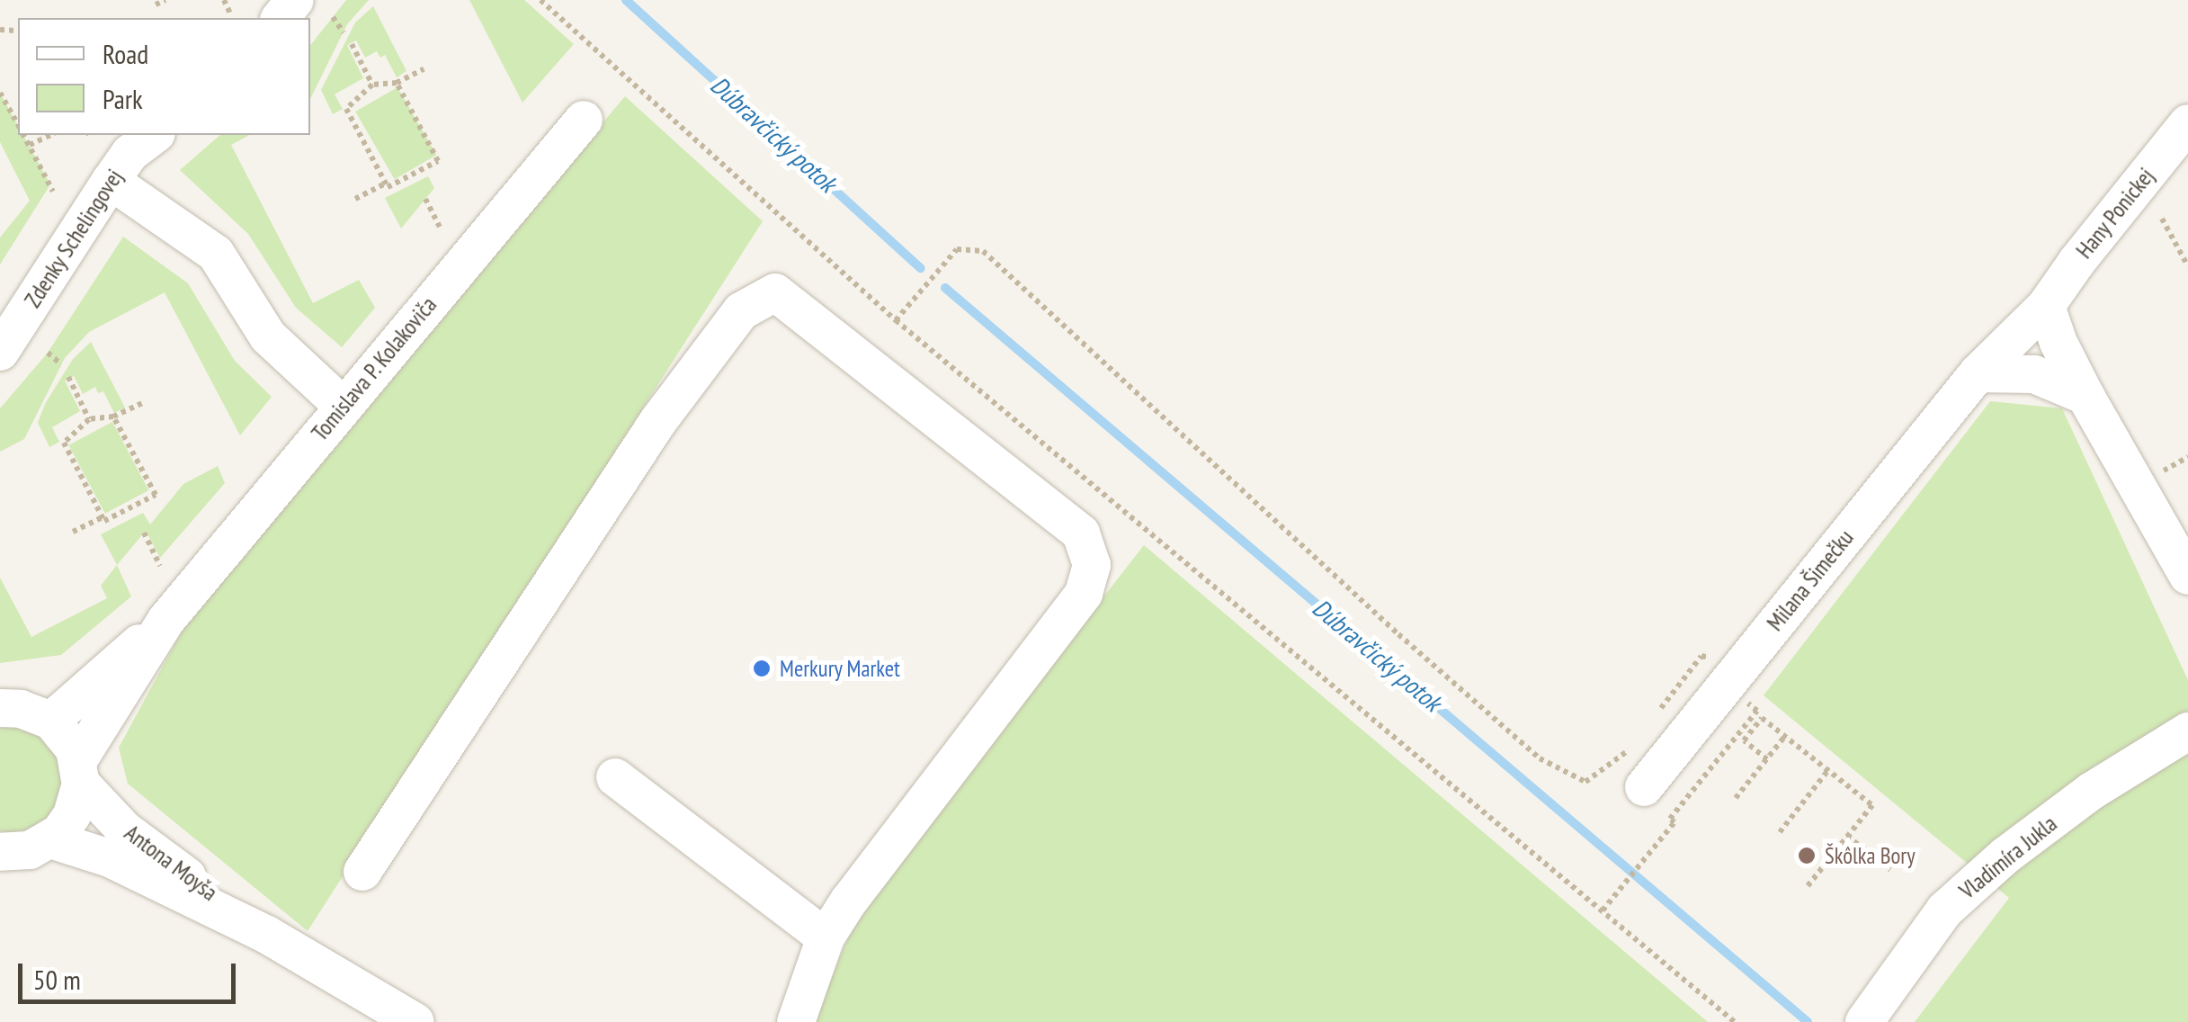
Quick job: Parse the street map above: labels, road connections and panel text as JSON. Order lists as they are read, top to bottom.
{
  "streets": {
    "street": [
      "Hany Ponickej",
      "Zdenky Schelingovej",
      "Tomislava P. Kolakoviča",
      "Milana Šimečku",
      "Vladimíra Jukla",
      "Antona Moyša"
    ]
  },
  "crossings": [
    ["Hany Ponickej", "Milana Šimečku"],
    ["Tomislava P. Kolakoviča", "Antona Moyša"]
  ],
  "water": ["Dúbravčický potok"],
  "places": ["Merkury Market", "Škôlka Bory"],
  "legend": ["Road", "Park"],
  "scale_bar": "50 m"
}
